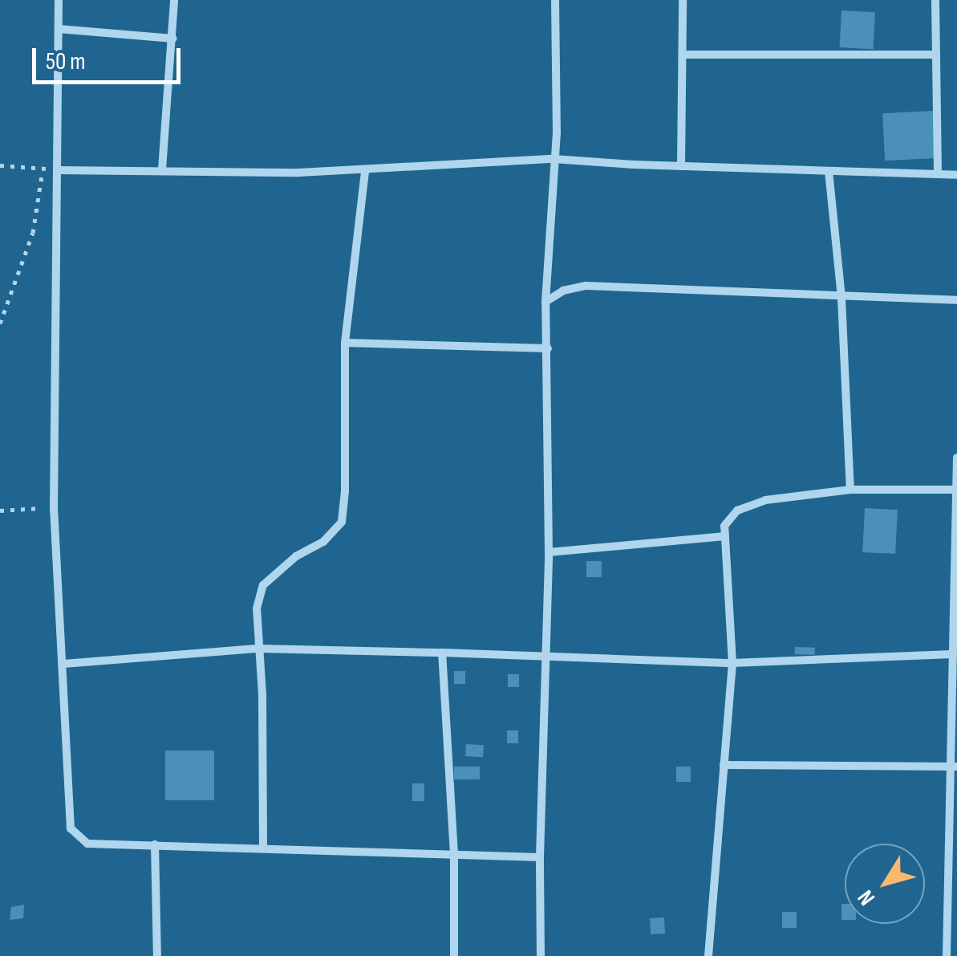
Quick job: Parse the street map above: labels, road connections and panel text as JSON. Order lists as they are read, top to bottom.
{
  "scale_bar": "50 m",
  "north": "bottom left"
}
